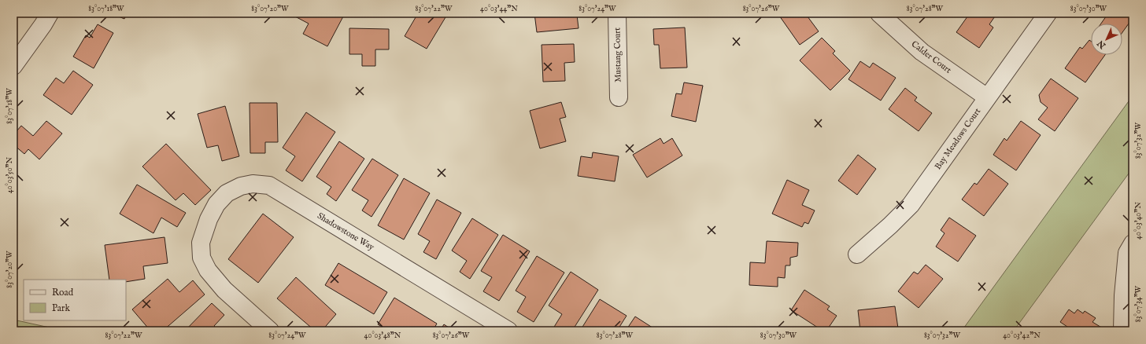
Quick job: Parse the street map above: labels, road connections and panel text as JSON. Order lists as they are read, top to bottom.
{
  "streets": {
    "street": [
      "Mustang Court",
      "Calder Court",
      "Bay Meadows Court",
      "Shadowstone Way"
    ]
  },
  "crossings": [
    ["Calder Court", "Bay Meadows Court"]
  ],
  "legend": ["Road", "Park"],
  "north": "bottom left",
  "coordinates": [
    "83°07'18\"W",
    "83°07'20\"W",
    "83°07'22\"W",
    "40°03'44\"N",
    "83°07'24\"W",
    "83°07'26\"W",
    "83°07'28\"W",
    "83°07'30\"W",
    "83°07'32\"W",
    "40°03'50\"N",
    "40°03'40\"N",
    "83°07'34\"W",
    "40°03'48\"N",
    "40°03'42\"N"
  ]
}
